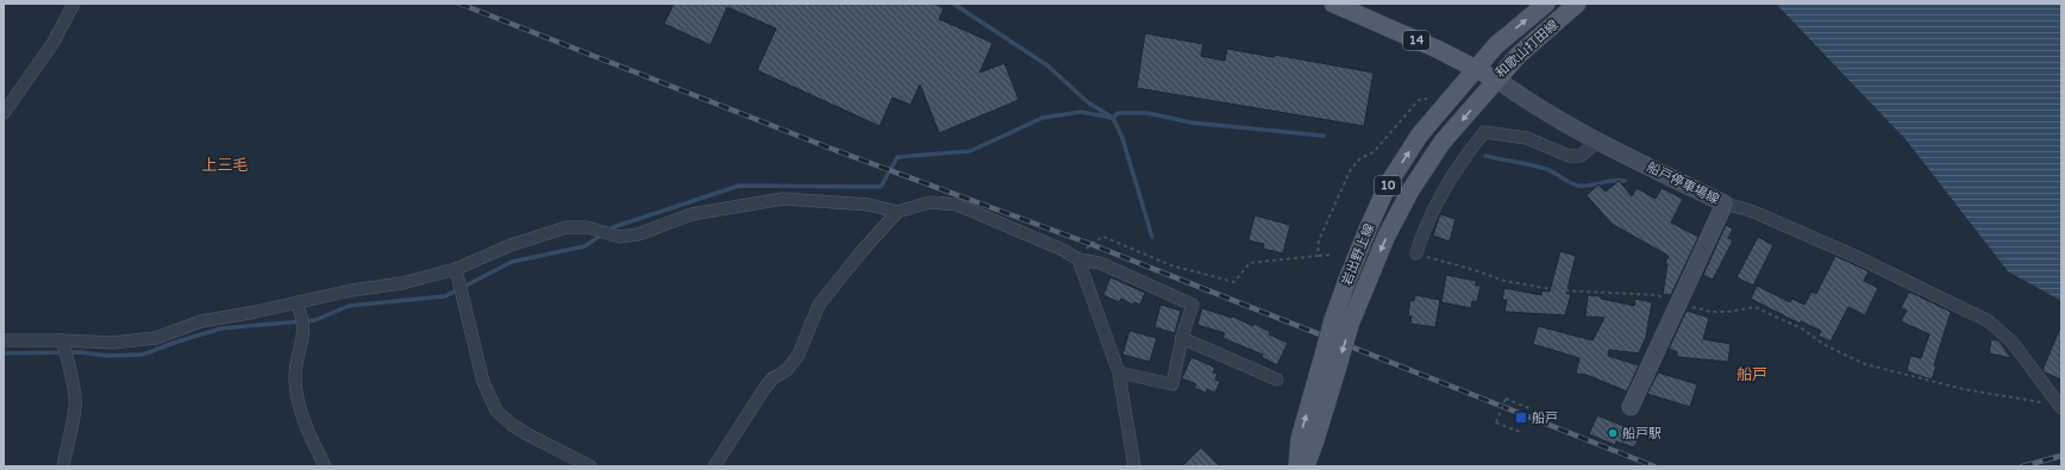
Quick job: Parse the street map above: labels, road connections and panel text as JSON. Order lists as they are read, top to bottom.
{
  "streets": {
    "main road": [
      "14",
      "和歌山打田線",
      "船戸停車場線",
      "10",
      "岩出野上線"
    ]
  },
  "crossings": [
    ["和歌山打田線", "船戸停車場線"],
    ["和歌山打田線", "岩出野上線"],
    ["船戸停車場線", "岩出野上線"]
  ],
  "districts": ["上三毛", "船戸"],
  "places": {
    "transit": ["船戸"],
    "other": ["船戸駅"]
  }
}
